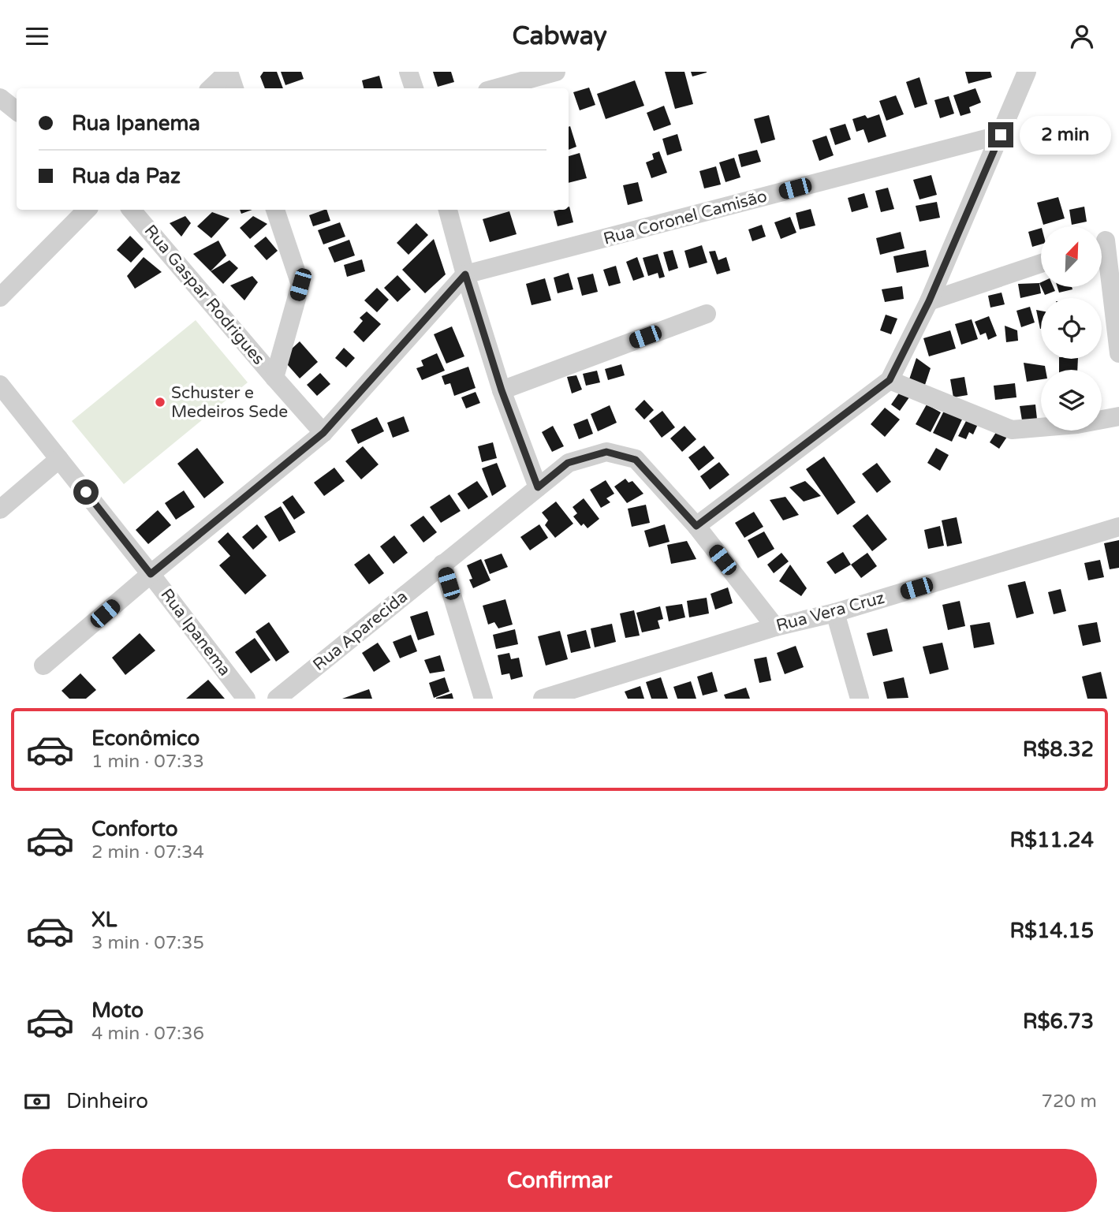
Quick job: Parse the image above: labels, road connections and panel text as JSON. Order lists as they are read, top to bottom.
{
  "streets": {
    "street": [
      "Rua Coronel Camisão",
      "Rua Gaspar Rodrigues",
      "Rua Vera Cruz",
      "Rua Aparecida",
      "Rua Ipanema"
    ]
  },
  "places": ["Schuster e Medeiros Sede"],
  "north": "top right",
  "page": {
    "header": "Cabway",
    "banner": ["Rua Ipanema", "Rua da Paz"],
    "bubble": "2 min",
    "list": [
      {
        "name": "Econômico",
        "note": "1 min · 07:33",
        "value": "R$8.32"
      },
      {
        "name": "Conforto",
        "note": "2 min · 07:34",
        "value": "R$11.24"
      },
      {
        "name": "XL",
        "note": "3 min · 07:35",
        "value": "R$14.15"
      },
      {
        "name": "Moto",
        "note": "4 min · 07:36",
        "value": "R$6.73"
      }
    ],
    "pay": ["Dinheiro", "720 m"],
    "buttons": "Confirmar"
  }
}
